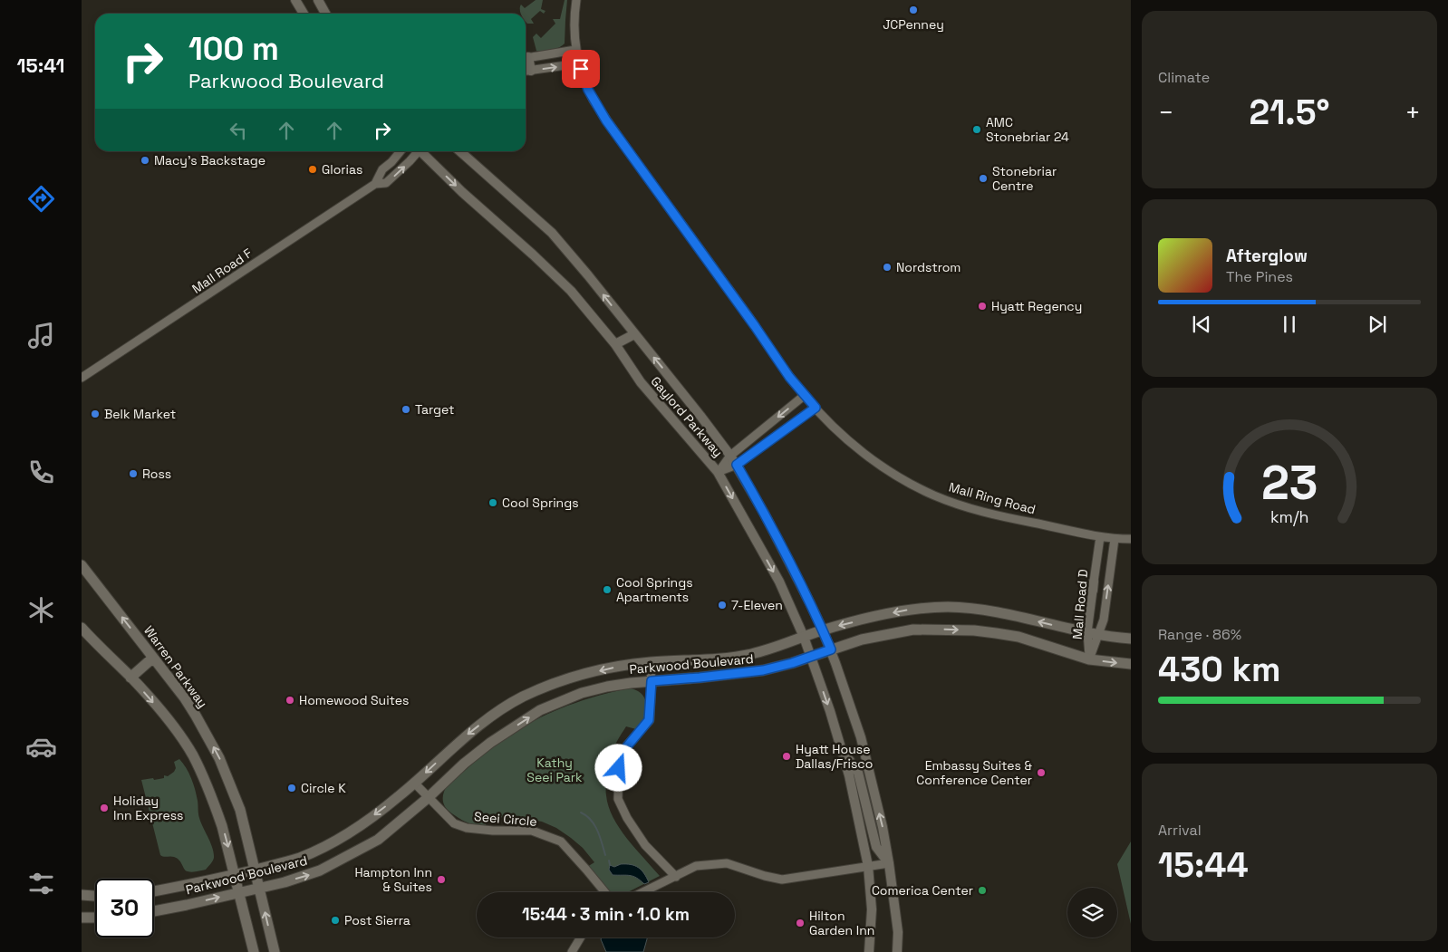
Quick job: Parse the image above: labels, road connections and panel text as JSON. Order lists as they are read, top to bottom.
{
  "streets": {
    "main road": ["Parkwood Boulevard", "Warren Parkway"],
    "street": [
      "Mall Road F",
      "Gaylord Parkway",
      "Mall Ring Road",
      "Mall Road D",
      "Seei Circle"
    ]
  },
  "crossings": [
    ["Gaylord Parkway", "Parkwood Boulevard"],
    ["Mall Ring Road", "Mall Road D"],
    ["Mall Road D", "Parkwood Boulevard"],
    ["Parkwood Boulevard", "Warren Parkway"],
    ["Parkwood Boulevard", "Seei Circle"]
  ],
  "parks": ["Kathy Seei Park"],
  "places": [
    "JCPenney",
    "AMC Stonebriar 24",
    "Macy's Backstage",
    "Glorias",
    "Stonebriar Centre",
    "Nordstrom",
    "Hyatt Regency",
    "Target",
    "Belk Market",
    "Ross",
    "Cool Springs",
    "Cool Springs Apartments",
    "7-Eleven",
    "Homewood Suites",
    "Hyatt House Dallas/Frisco",
    "Embassy Suites & Conference Center",
    "Circle K",
    "Holiday Inn Express",
    "Hampton Inn & Suites",
    "Comerica Center",
    "Post Sierra",
    "Hilton Garden Inn"
  ],
  "page": {
    "tabs": "15:41",
    "tile": [
      "Climate",
      ["Range · 86%", "430 km"],
      ["Arrival", "15:44"]
    ],
    "turn": ["100 m", "Parkwood Boulevard"],
    "heat": ["−", "21.5°", "+"],
    "song": ["Afterglow", "The Pines"],
    "limit": "30",
    "trip": "15:44 · 3 min · 1.0 km",
    "gauge": ["23", "km/h"]
  }
}
